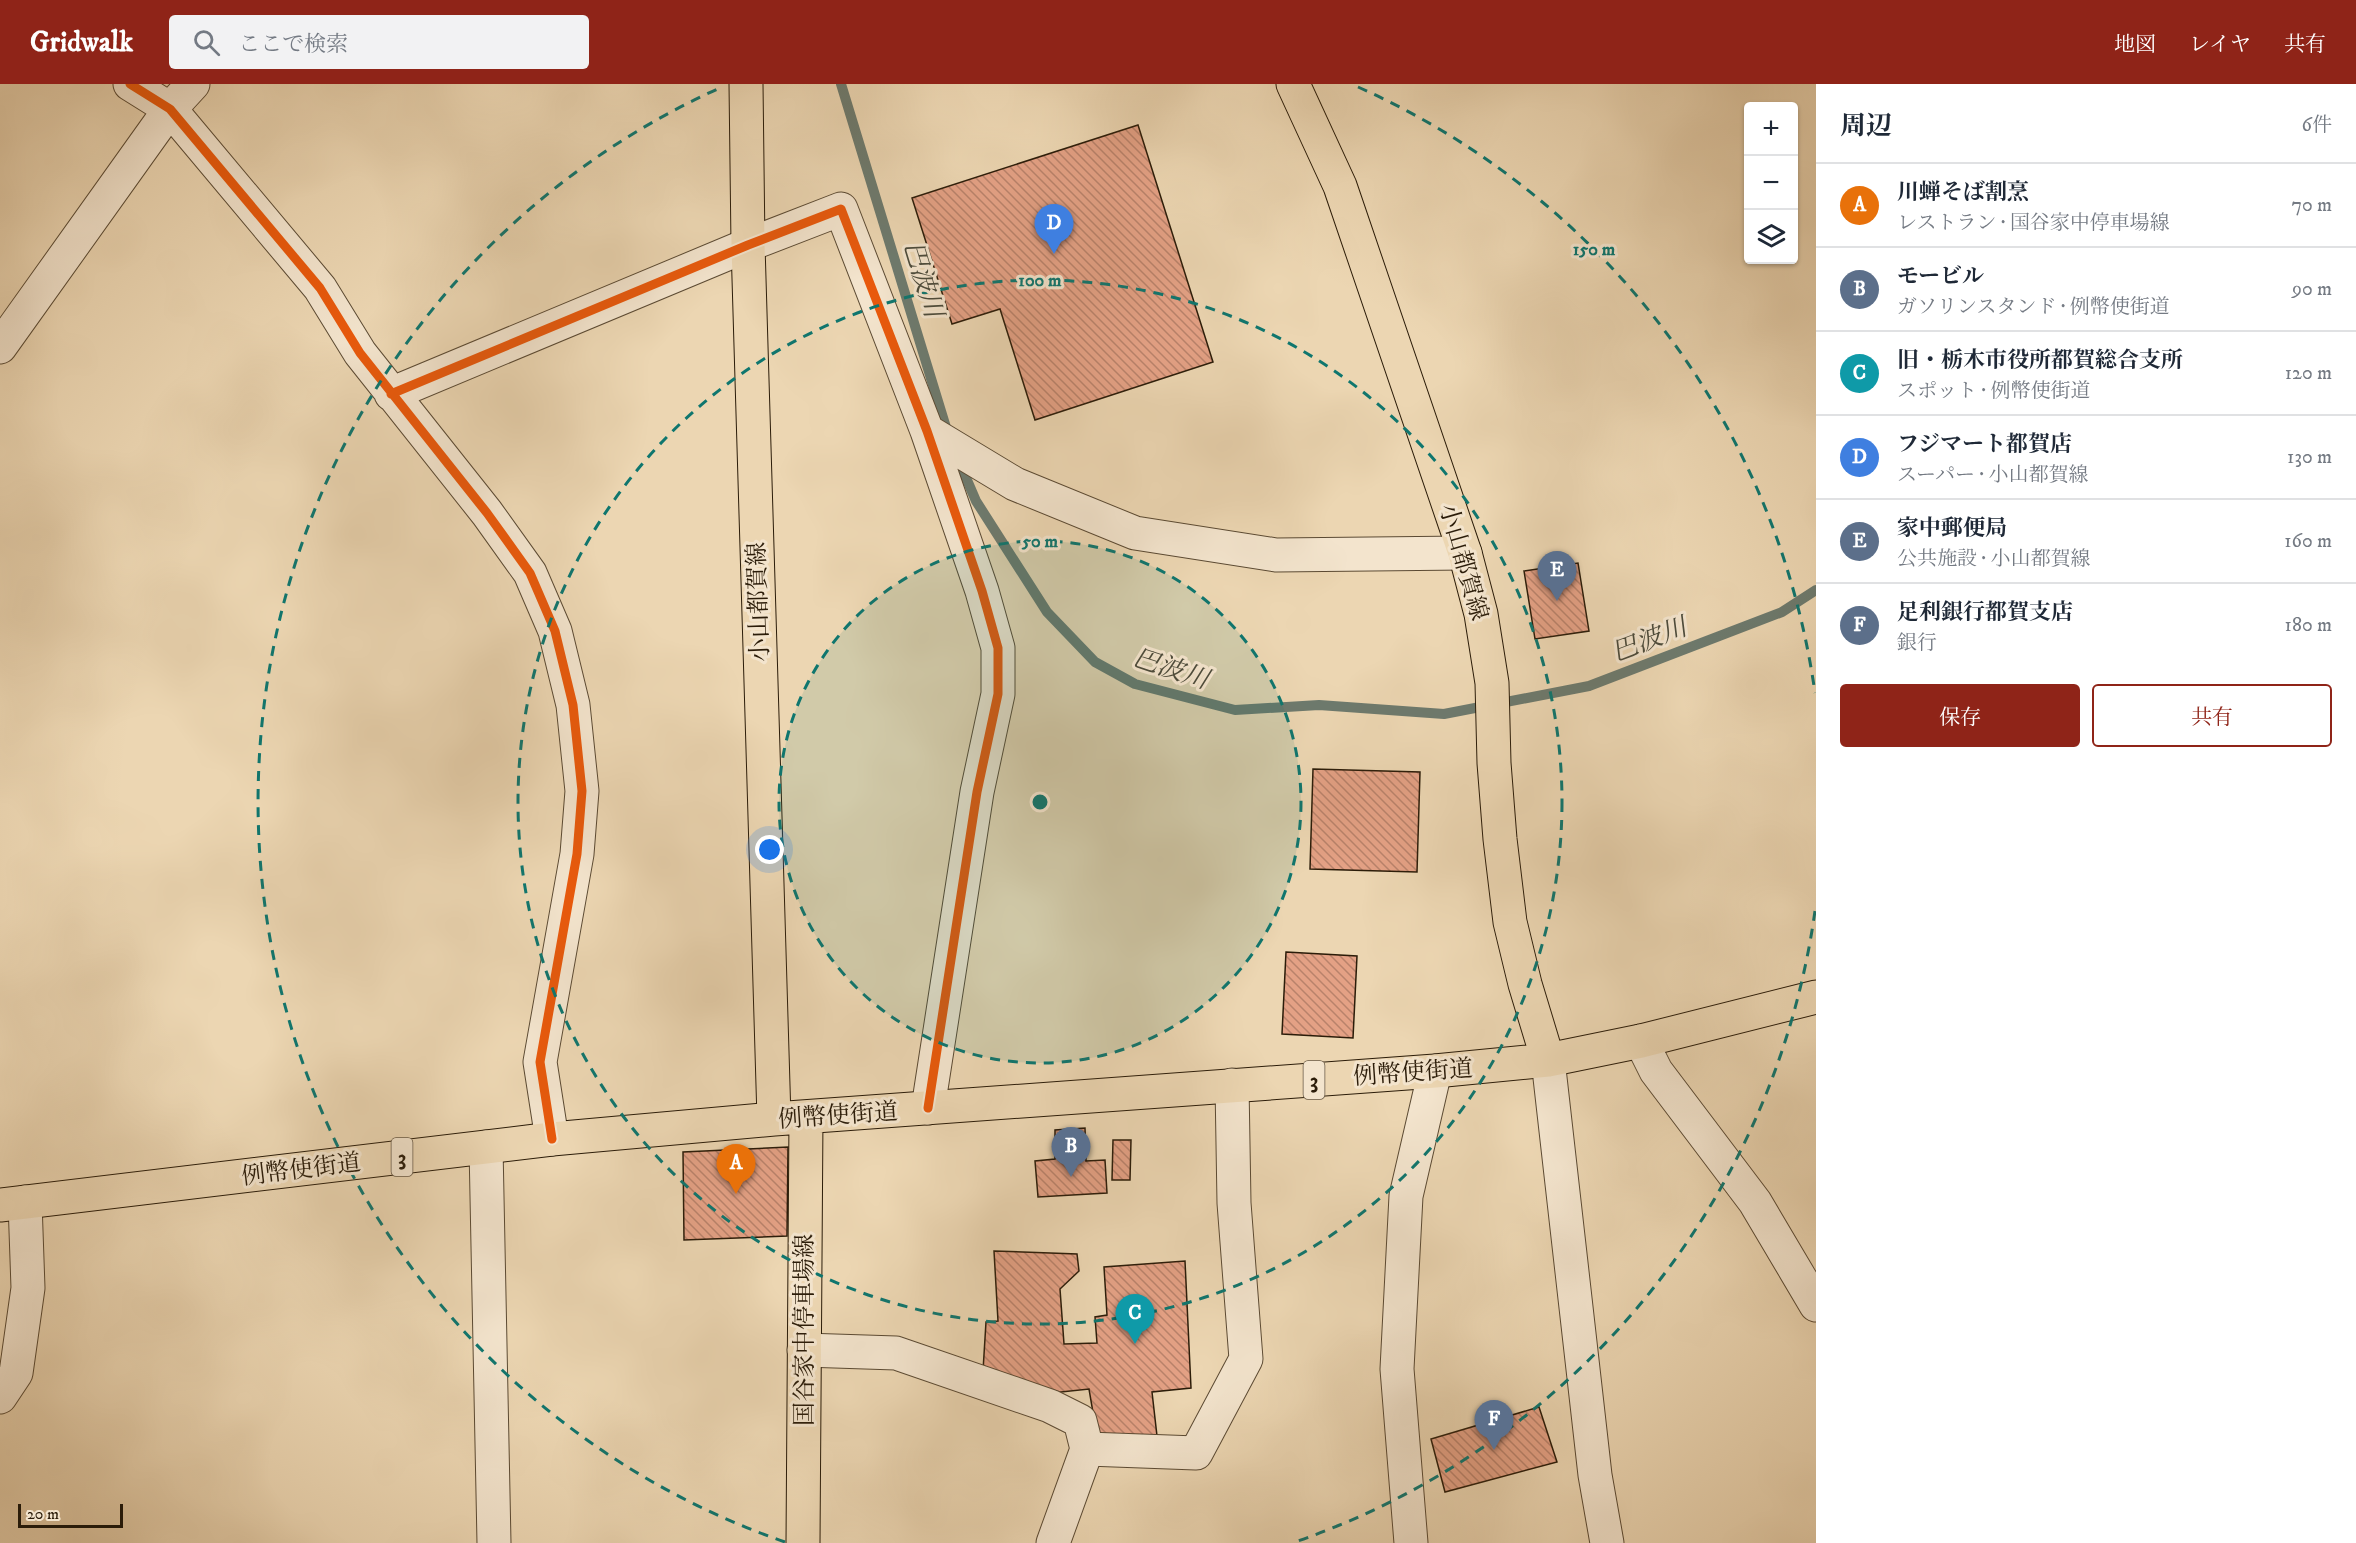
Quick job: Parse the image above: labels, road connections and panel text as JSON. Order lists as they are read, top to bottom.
{
  "streets": {
    "main road": [
      "小山都賀線",
      "例幣使街道",
      "3",
      "国谷家中停車場線"
    ]
  },
  "crossings": [
    ["小山都賀線", "例幣使街道"],
    ["小山都賀線", "国谷家中停車場線"],
    ["例幣使街道", "国谷家中停車場線"]
  ],
  "water": ["巴波川"],
  "scale_bar": "20 m",
  "page": {
    "header": "Gridwalk",
    "search": "ここで検索",
    "nav": ["地図", "レイヤ", "共有"],
    "heading": ["周辺", "6件"],
    "map_buttons": ["+", "−"],
    "list": [
      {
        "mark": "A",
        "name": "川蝉そば割烹",
        "note": "レストラン · 国谷家中停車場線",
        "value": "70 m"
      },
      {
        "mark": "B",
        "name": "モービル",
        "note": "ガソリンスタンド · 例幣使街道",
        "value": "90 m"
      },
      {
        "mark": "C",
        "name": "旧・栃木市役所都賀総合支所",
        "note": "スポット · 例幣使街道",
        "value": "120 m"
      },
      {
        "mark": "D",
        "name": "フジマート都賀店",
        "note": "スーパー · 小山都賀線",
        "value": "130 m"
      },
      {
        "mark": "E",
        "name": "家中郵便局",
        "note": "公共施設 · 小山都賀線",
        "value": "160 m"
      },
      {
        "mark": "F",
        "name": "足利銀行都賀支店",
        "note": "銀行",
        "value": "180 m"
      }
    ],
    "pins": [
      "D",
      "E",
      "B",
      "A",
      "C",
      "F"
    ],
    "buttons": ["保存", "共有"],
    "scale": "20 m"
  },
  "rings": ["150 m", "100 m", "50 m"]
}
